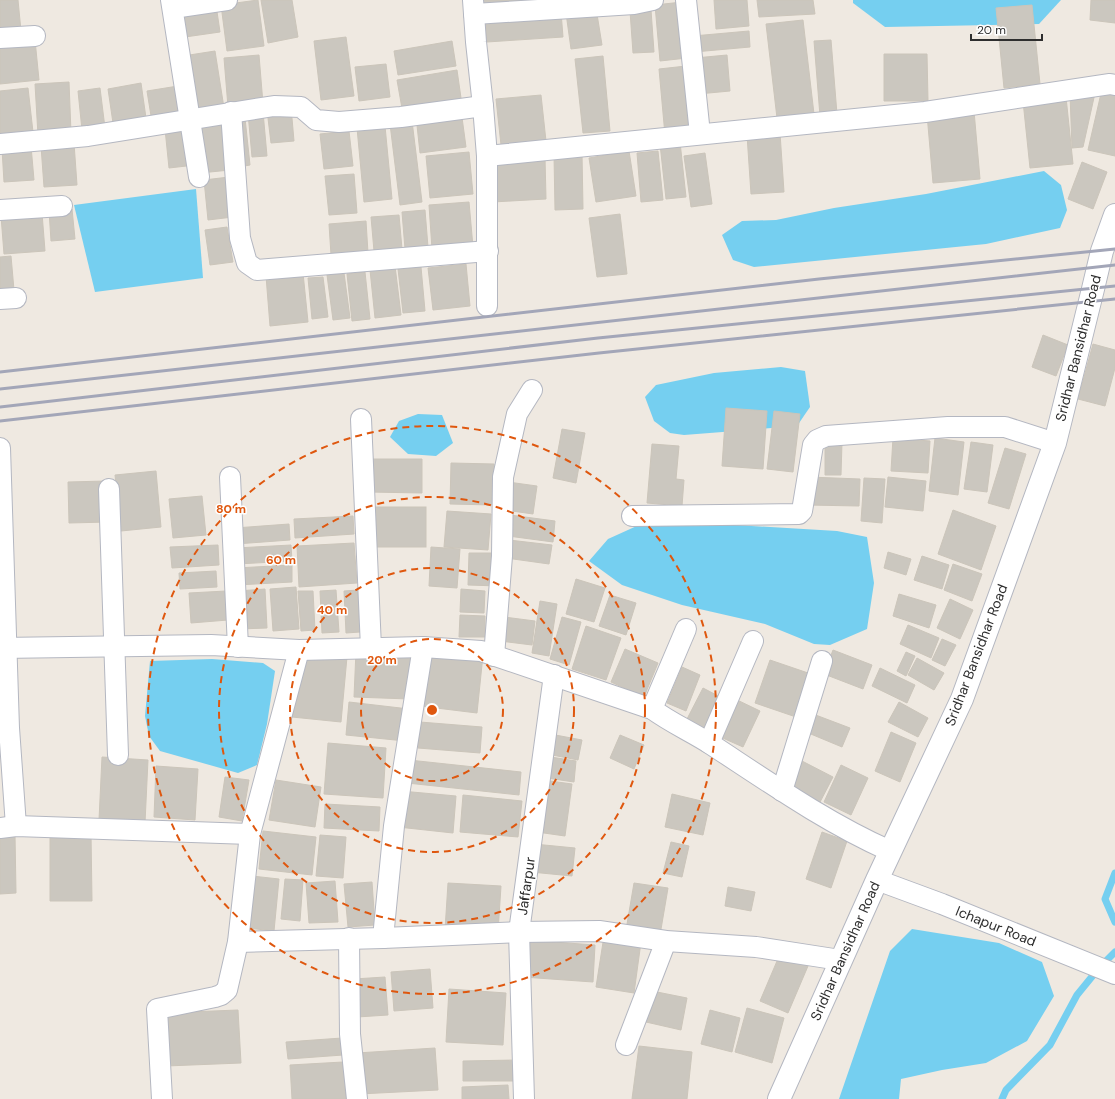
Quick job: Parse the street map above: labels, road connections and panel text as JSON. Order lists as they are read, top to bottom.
{
  "streets": {
    "street": ["Sridhar Bansidhar Road", "Jaffarpur", "Ichapur Road"]
  },
  "crossings": [
    ["Sridhar Bansidhar Road", "Ichapur Road"]
  ],
  "scale_bar": "20 m",
  "rings": [
    "80 m",
    "60 m",
    "40 m",
    "20 m"
  ]
}
